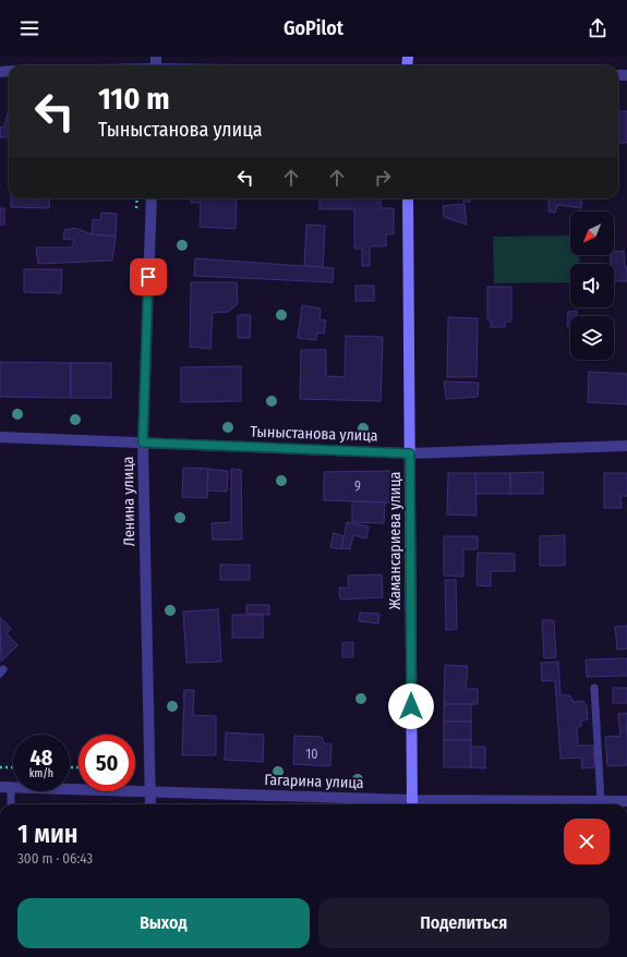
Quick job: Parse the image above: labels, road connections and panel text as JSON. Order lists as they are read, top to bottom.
{
  "streets": {
    "main road": ["Жамансариева улица"],
    "street": ["Тыныстанова улица", "Ленина улица", "Гагарина улица"]
  },
  "crossings": [
    ["Тыныстанова улица", "Ленина улица"],
    ["Тыныстанова улица", "Жамансариева улица"],
    ["Ленина улица", "Гагарина улица"],
    ["Жамансариева улица", "Гагарина улица"]
  ],
  "house_numbers": ["9", "10"],
  "north": "bottom left",
  "page": {
    "header": "GoPilot",
    "turn": ["110 m", "Тыныстанова улица"],
    "speed": "48 km/h",
    "limit": "50",
    "heading": ["1 мин", "300 m · 06:43"],
    "buttons": ["Выход", "Поделиться"]
  }
}
